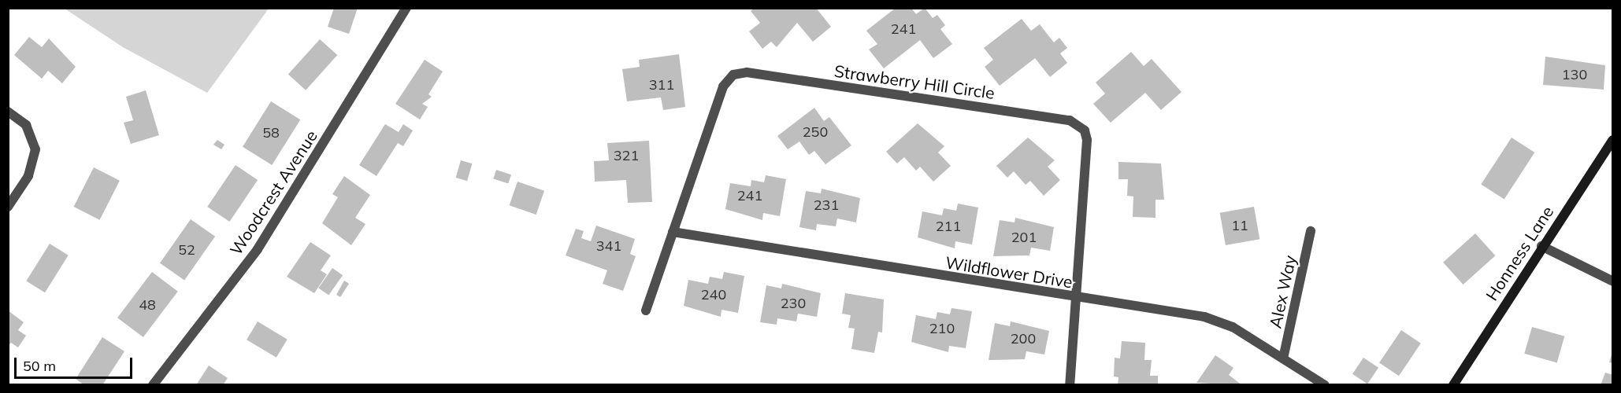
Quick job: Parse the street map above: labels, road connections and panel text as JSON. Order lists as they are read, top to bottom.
{
  "streets": {
    "street": [
      "Strawberry Hill Circle",
      "Woodcrest Avenue",
      "Honness Lane",
      "Wildflower Drive",
      "Alex Way"
    ]
  },
  "crossings": [
    ["Strawberry Hill Circle", "Wildflower Drive"],
    ["Wildflower Drive", "Alex Way"]
  ],
  "house_numbers": [
    "241",
    "130",
    "311",
    "250",
    "58",
    "321",
    "241",
    "231",
    "11",
    "211",
    "201",
    "341",
    "52",
    "240",
    "230",
    "48",
    "210",
    "200"
  ],
  "scale_bar": "50 m"
}
